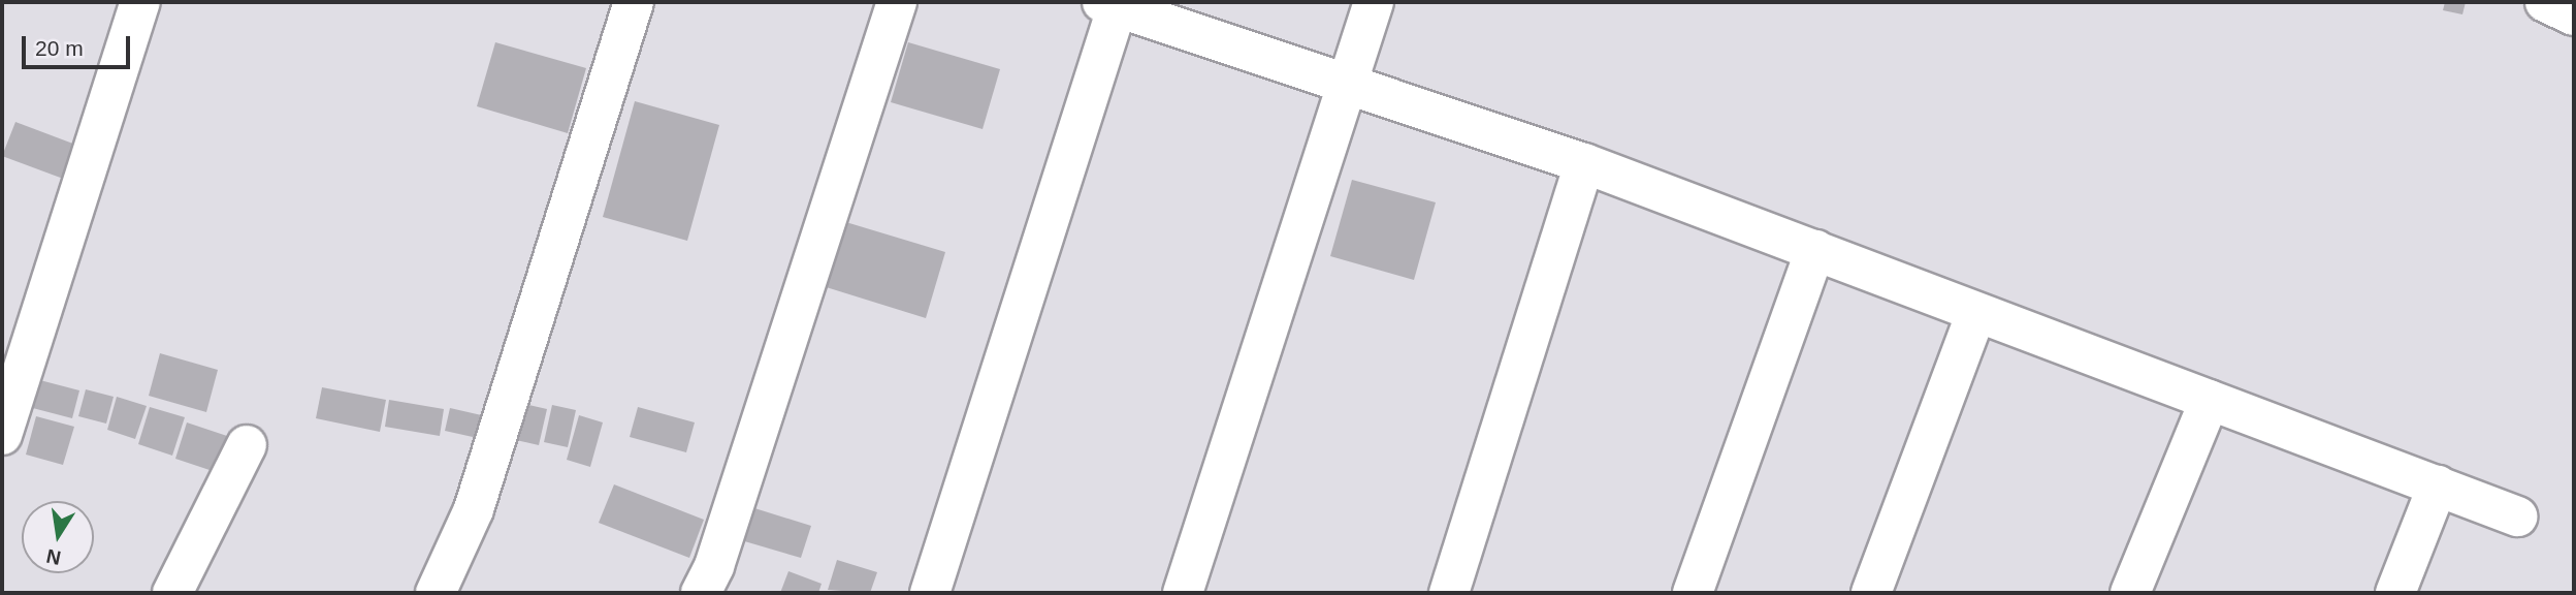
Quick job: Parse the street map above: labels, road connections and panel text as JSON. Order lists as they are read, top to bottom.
{
  "scale_bar": "20 m",
  "north": "bottom"
}
